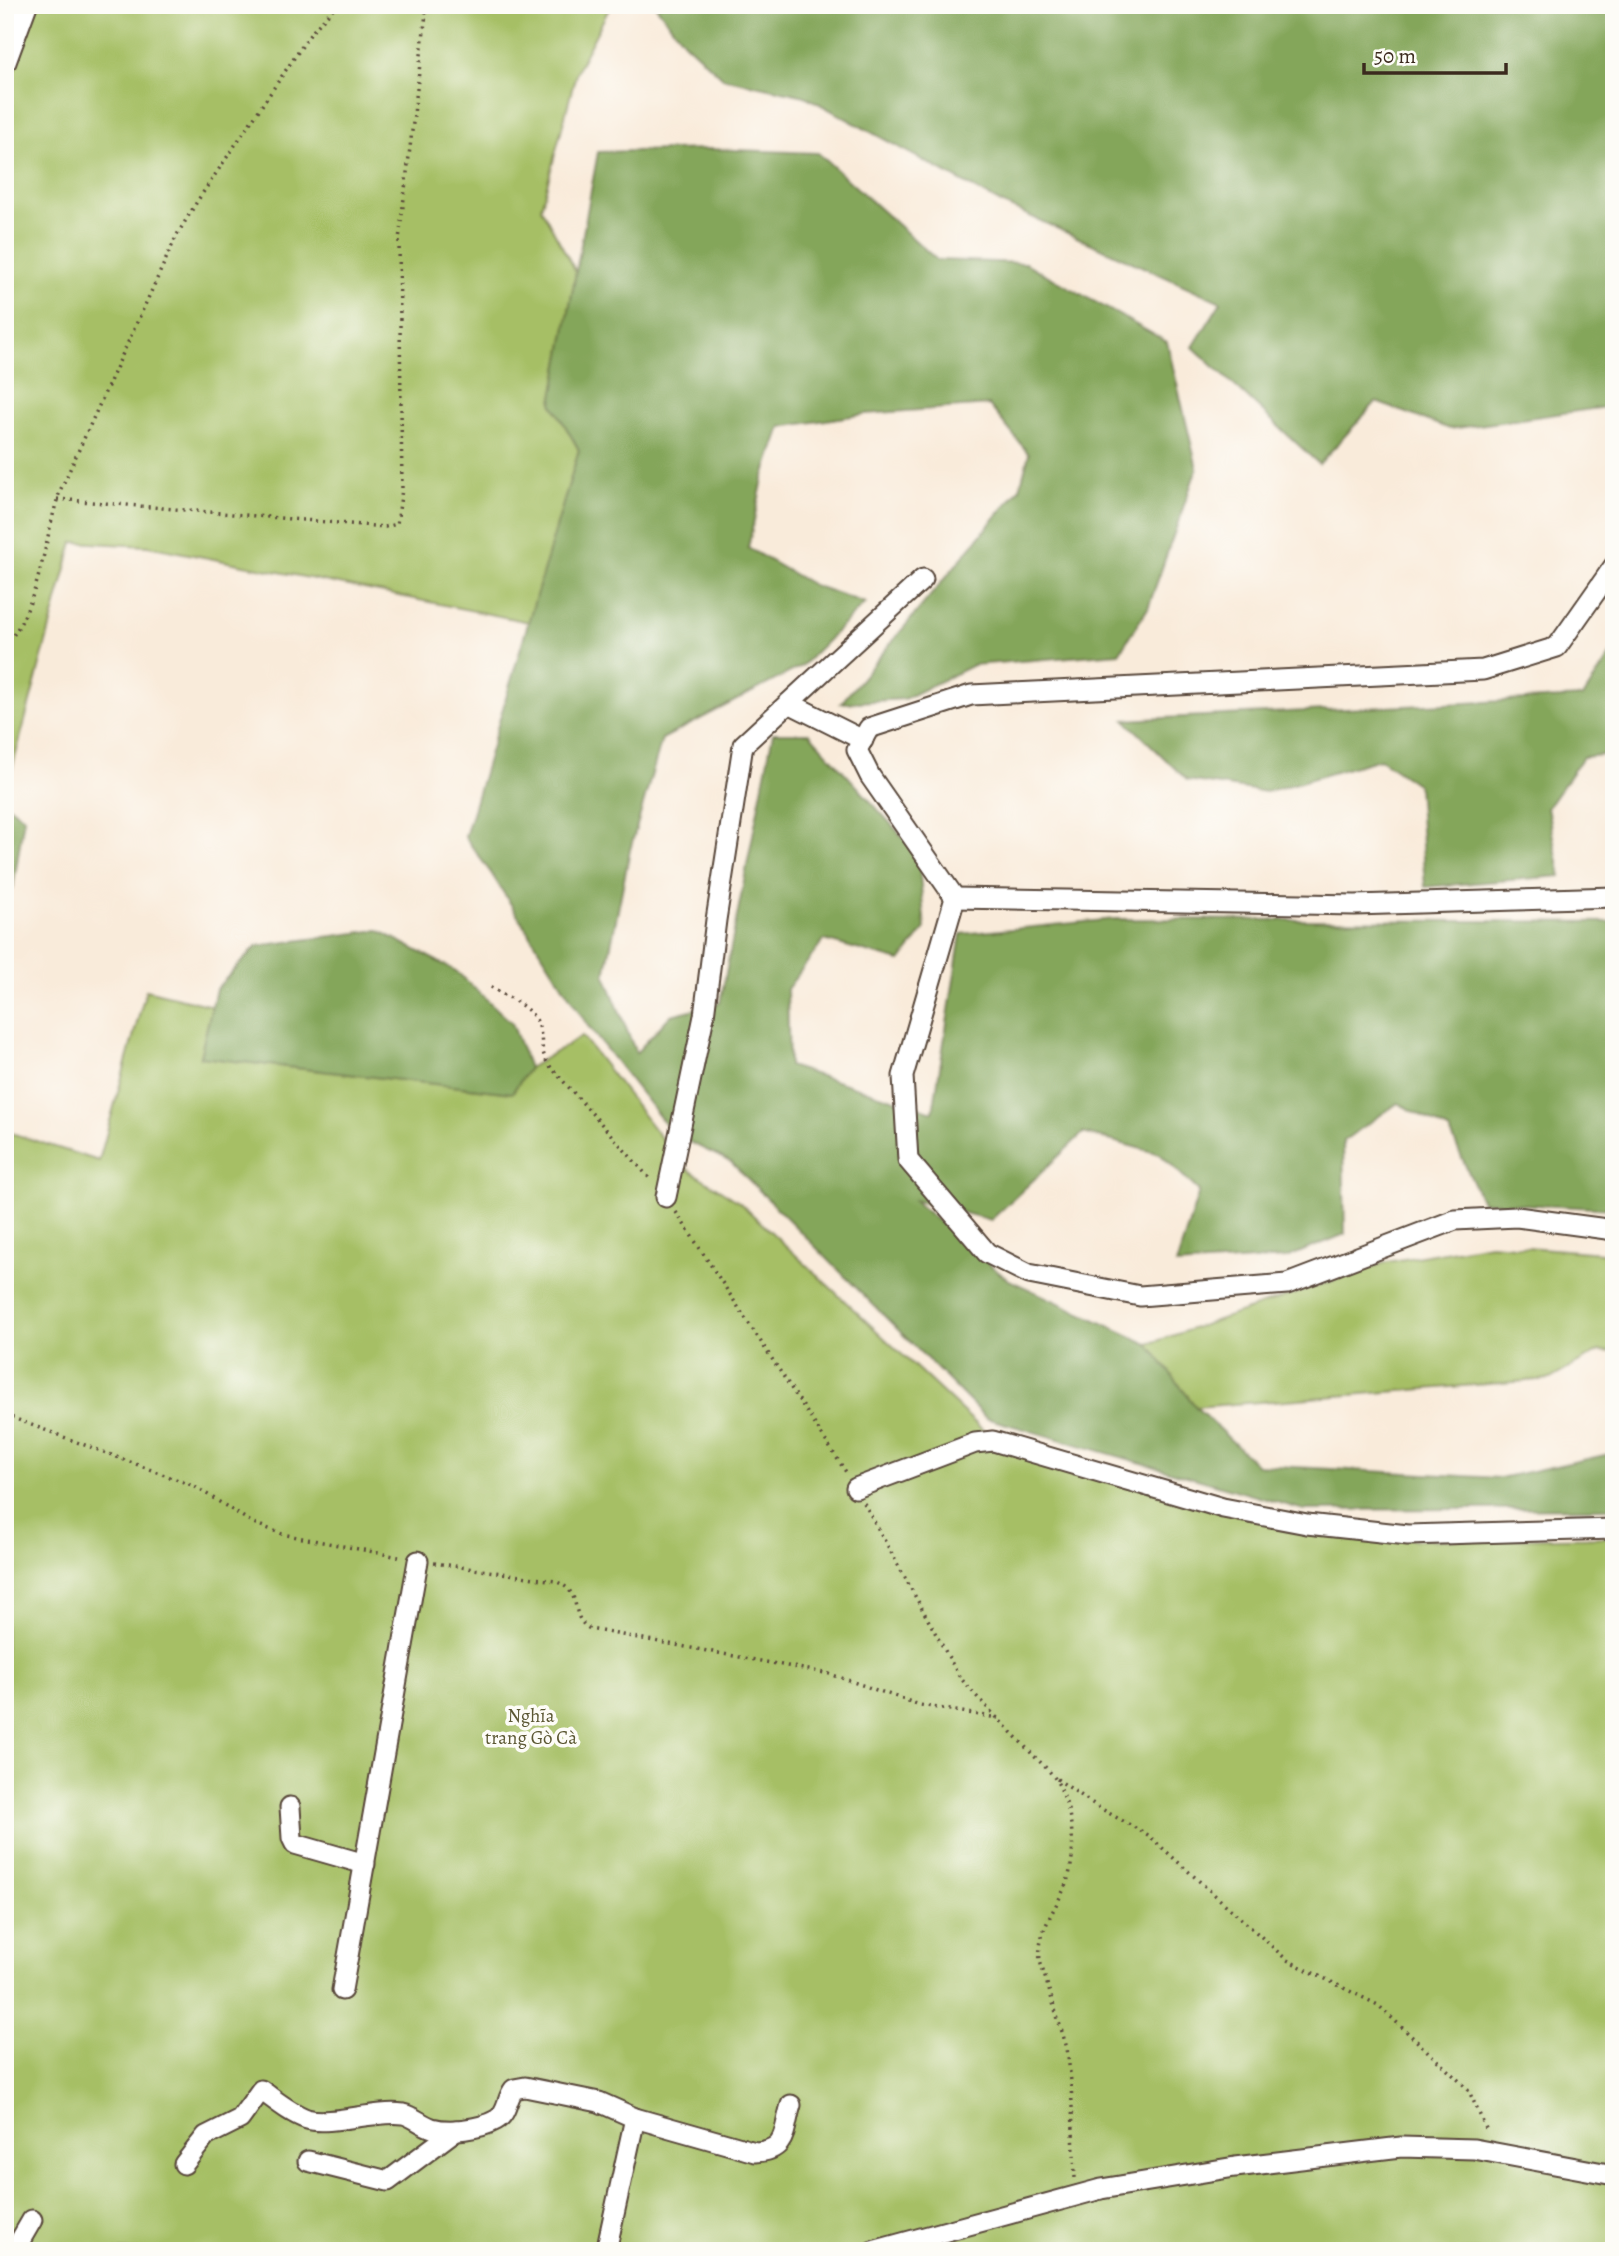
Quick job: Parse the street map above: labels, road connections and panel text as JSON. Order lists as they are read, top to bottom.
{
  "parks": ["Nghĩa trang Gò Cà"],
  "scale_bar": "50 m"
}
